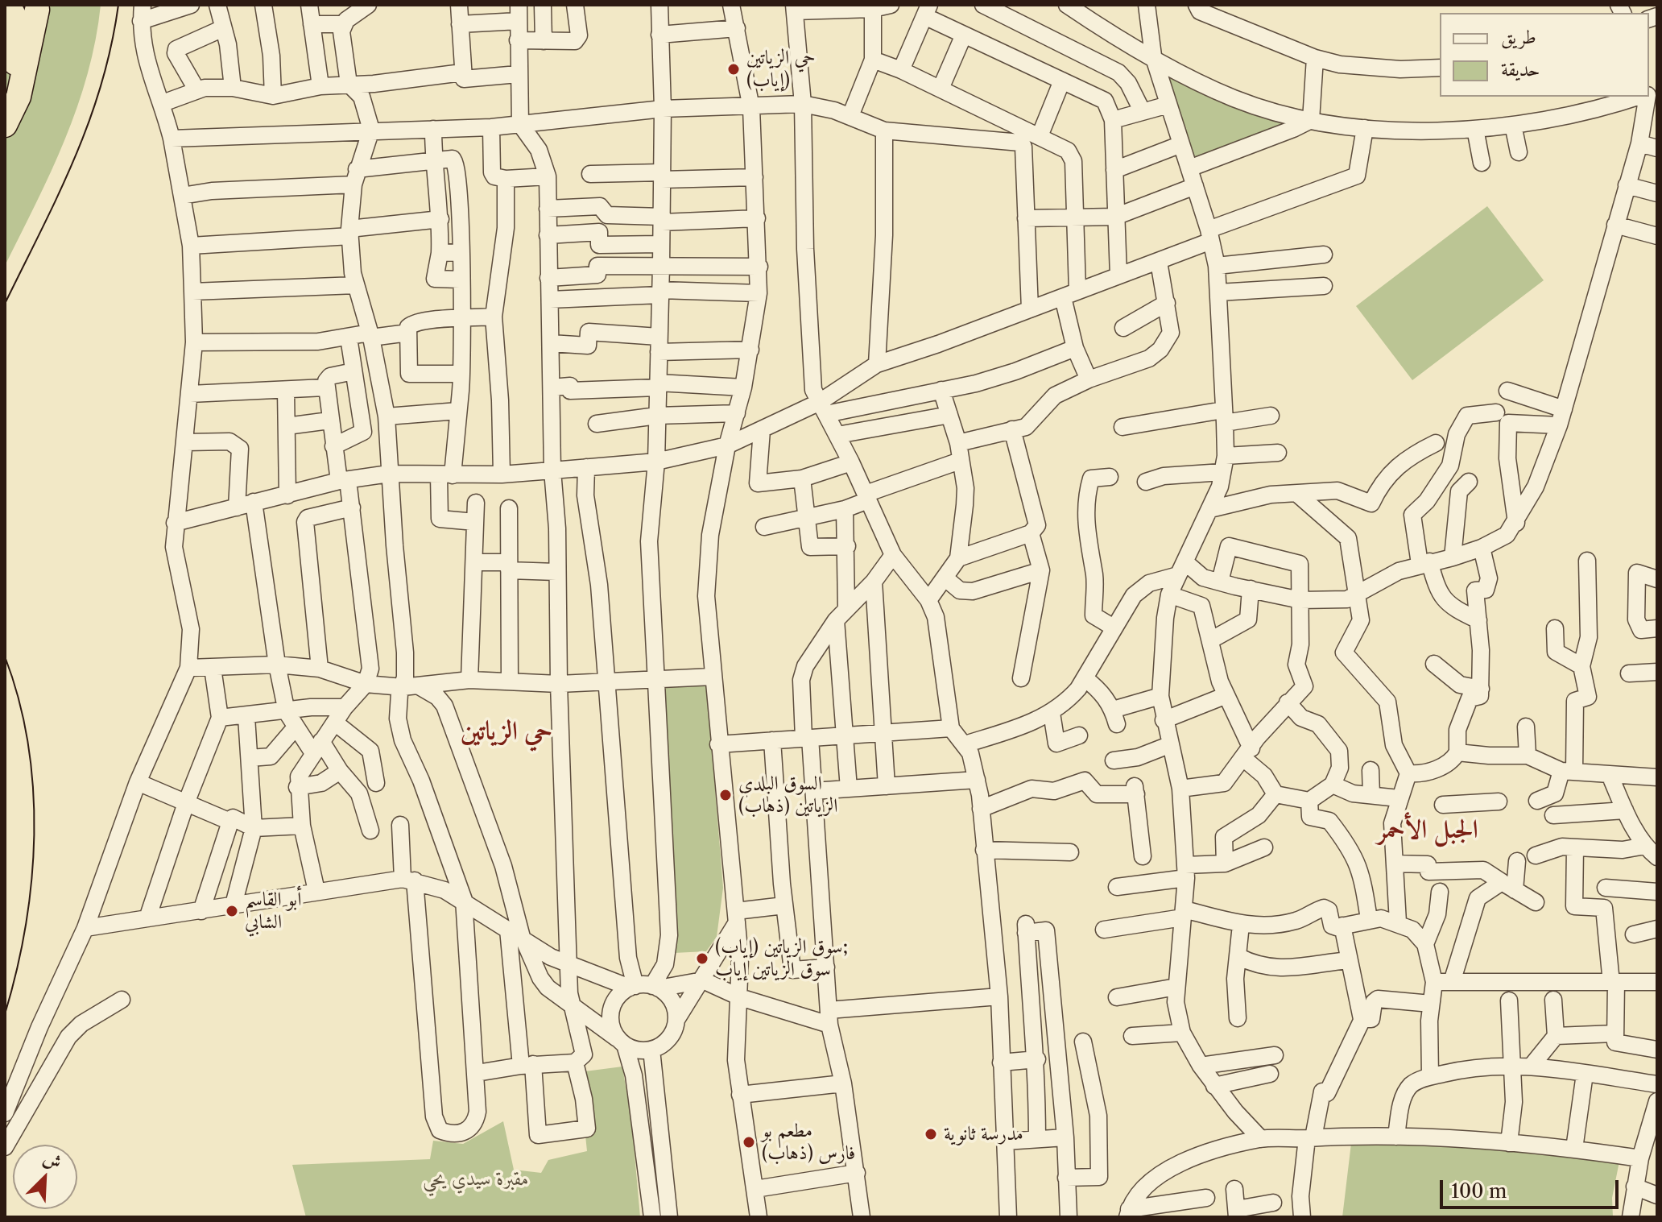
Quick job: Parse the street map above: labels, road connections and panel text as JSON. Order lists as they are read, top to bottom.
{
  "districts": ["حي الزياتين", "الجبل الأحمر"],
  "parks": ["مقبرة سيدي يحي"],
  "places": [
    "حي الزياتين (إياب)",
    "السوق البلدي الزياتين (ذهاب)",
    "أبو القاسم الشابي",
    "سوق الزياتين (إياب); سوق الزياتين إياب",
    "مدرسة ثانوية",
    "مطعم بو فارس (ذهاب)"
  ],
  "legend": ["طريق", "حديقة"],
  "scale_bar": "100 m",
  "north": "top right"
}
